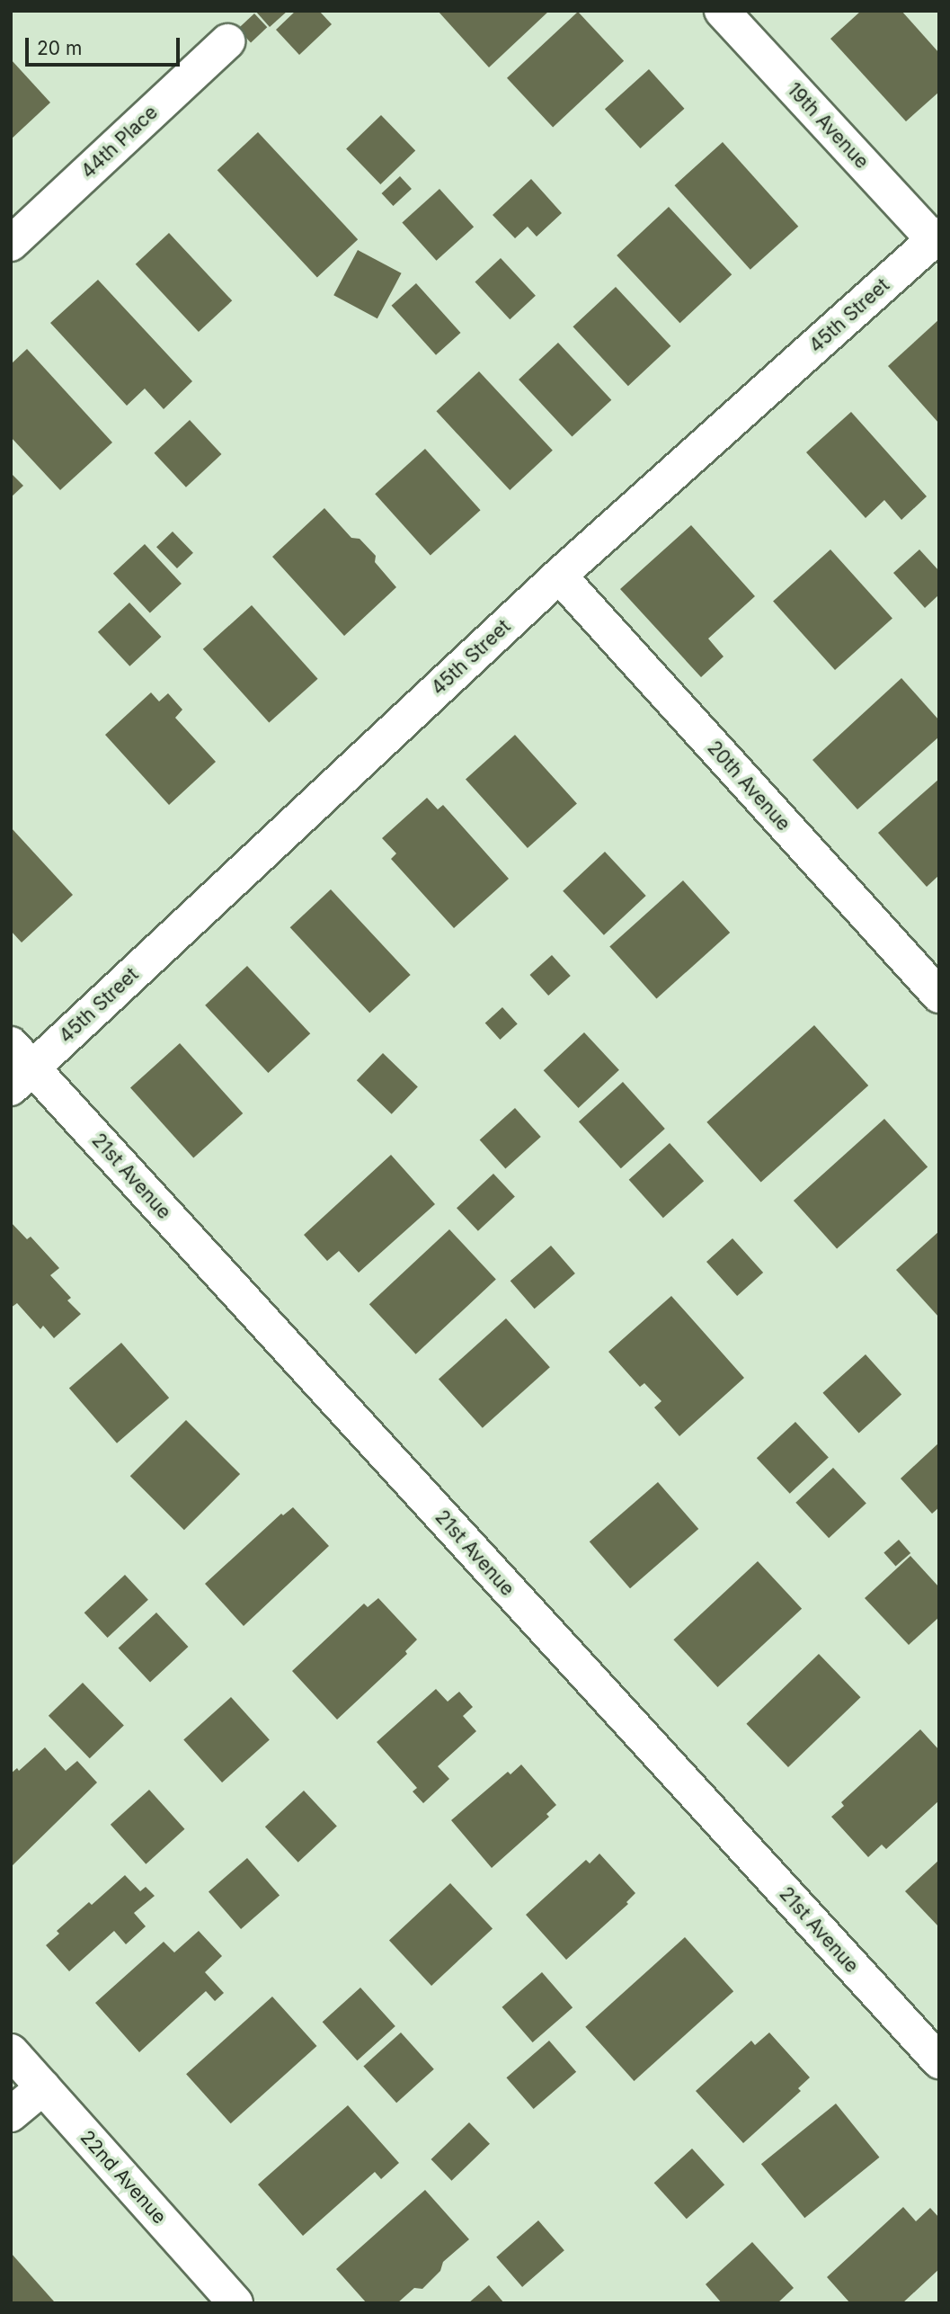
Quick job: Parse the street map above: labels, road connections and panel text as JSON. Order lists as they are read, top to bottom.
{
  "streets": {
    "street": [
      "19th Avenue",
      "44th Place",
      "45th Street",
      "20th Avenue",
      "21st Avenue",
      "22nd Avenue"
    ]
  },
  "crossings": [
    ["19th Avenue", "45th Street"],
    ["45th Street", "20th Avenue"],
    ["45th Street", "21st Avenue"]
  ],
  "scale_bar": "20 m"
}
